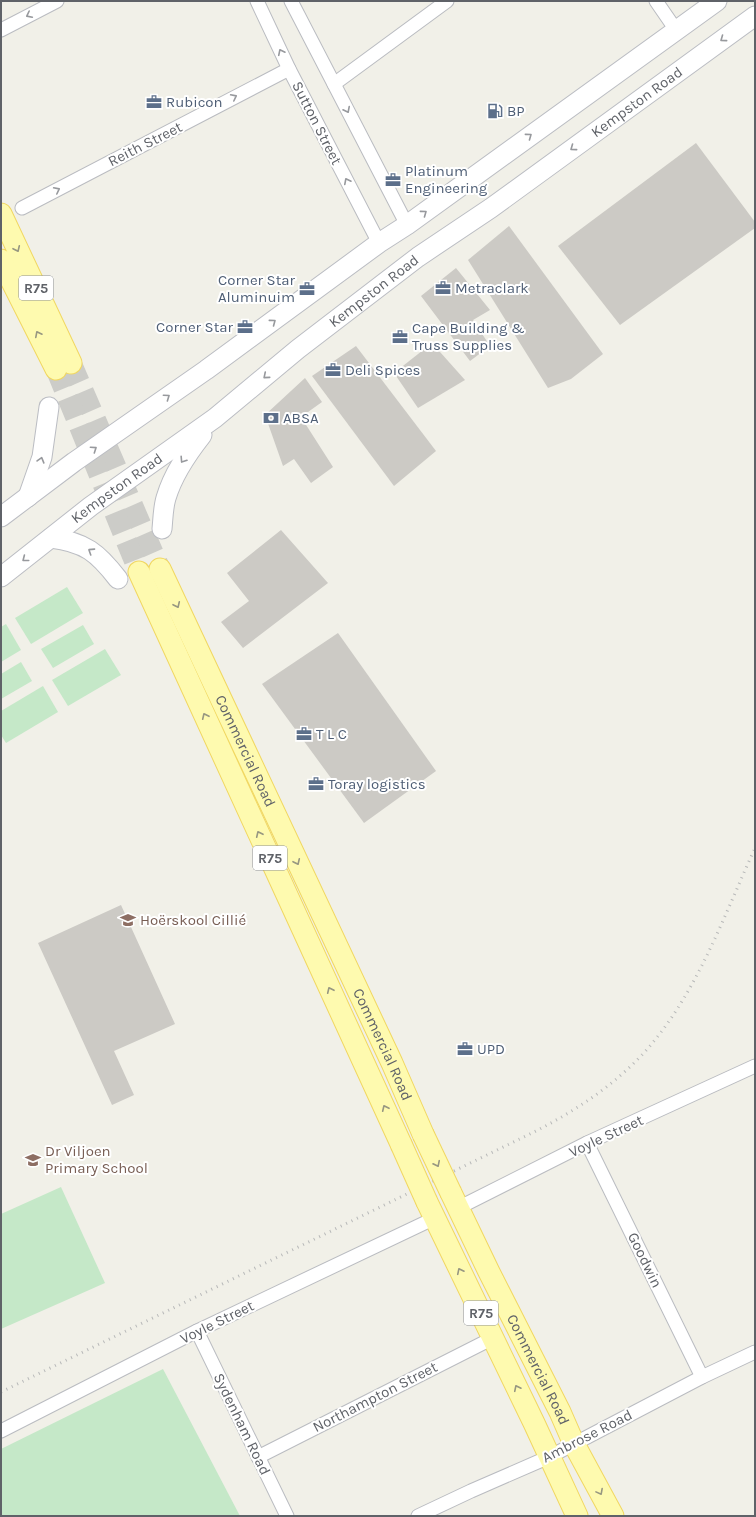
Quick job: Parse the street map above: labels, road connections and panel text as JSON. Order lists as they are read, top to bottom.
{
  "streets": {
    "main road": ["Kempston Road", "R75", "Commercial Road"],
    "street": [
      "Sutton Street",
      "Reith Street",
      "Voyle Street",
      "Goodwin",
      "Northampton Street",
      "Sydenham Road",
      "Ambrose Road"
    ]
  },
  "crossings": [
    ["Sutton Street", "Reith Street"],
    ["Commercial Road", "Voyle Street"],
    ["Commercial Road", "Northampton Street"],
    ["Commercial Road", "Ambrose Road"],
    ["Voyle Street", "Goodwin"],
    ["Voyle Street", "Sydenham Road"],
    ["Goodwin", "Ambrose Road"],
    ["Northampton Street", "Sydenham Road"]
  ],
  "one_way": ["Reith Street"],
  "places": {
    "office": [
      "Rubicon",
      "Platinum Engineering",
      "Metraclark",
      "Corner Star Aluminuim",
      "Corner Star",
      "Cape Building & Truss Supplies",
      "Deli Spices",
      "T L C",
      "Toray logistics",
      "UPD"
    ],
    "fuel station": ["BP"],
    "bank": ["ABSA"],
    "school or university": ["Hoërskool Cillié", "Dr Viljoen Primary School"]
  }
}
